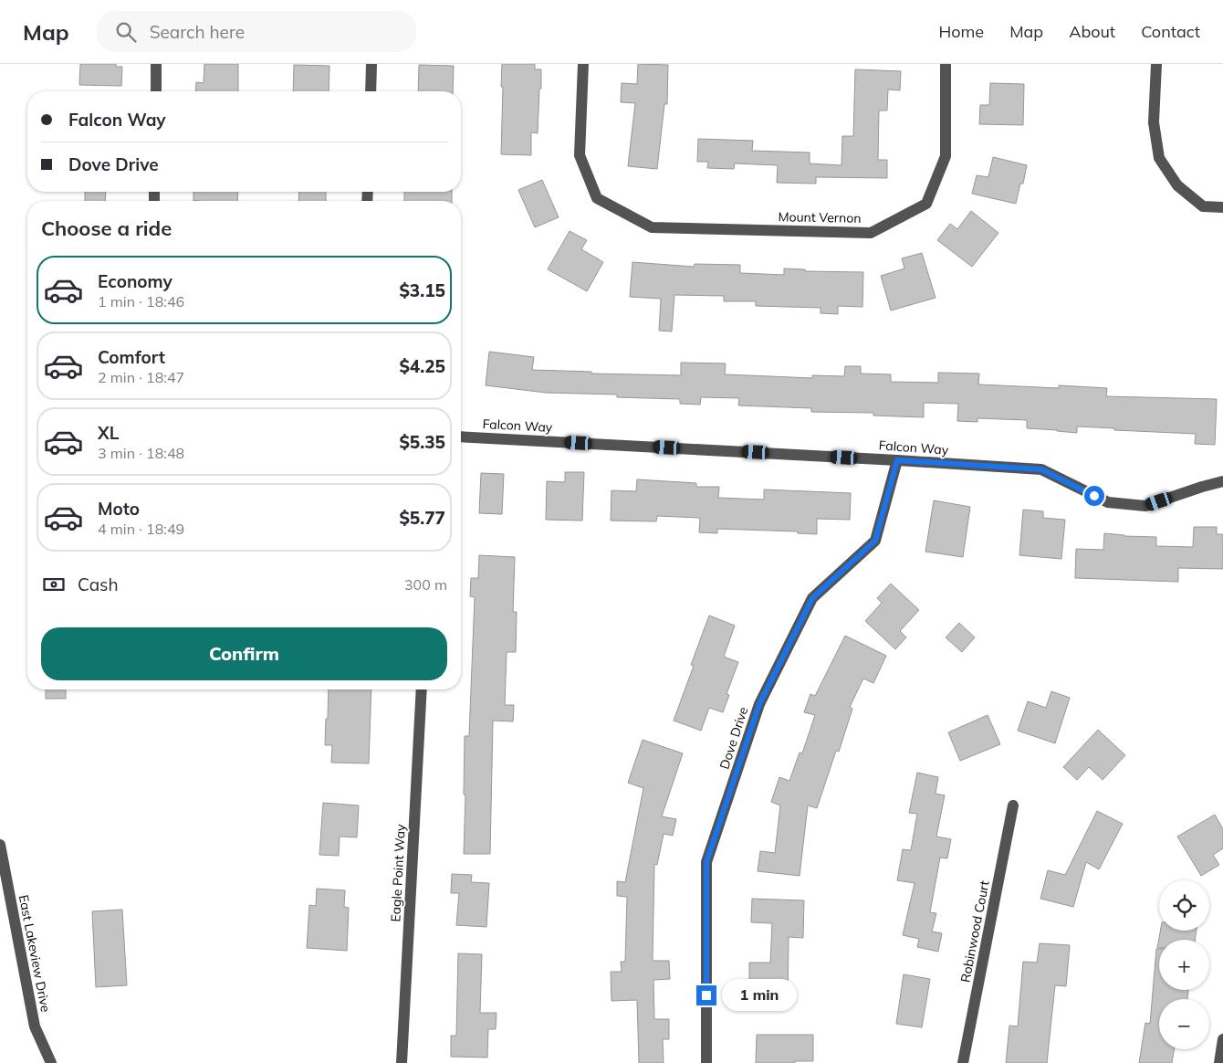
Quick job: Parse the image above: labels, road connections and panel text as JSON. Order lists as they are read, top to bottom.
{
  "streets": {
    "street": [
      "Mount Vernon",
      "Falcon Way",
      "Dove Drive",
      "Eagle Point Way",
      "Robinwood Court",
      "East Lakeview Drive"
    ]
  },
  "crossings": [
    ["Falcon Way", "Dove Drive"]
  ],
  "page": {
    "header": "Map",
    "search": "Search here",
    "nav": [
      "Home",
      "Map",
      "About",
      "Contact"
    ],
    "banner": ["Falcon Way", "Dove Drive"],
    "heading": "Choose a ride",
    "list": [
      {
        "name": "Economy",
        "note": "1 min · 18:46",
        "value": "$3.15"
      },
      {
        "name": "Comfort",
        "note": "2 min · 18:47",
        "value": "$4.25"
      },
      {
        "name": "XL",
        "note": "3 min · 18:48",
        "value": "$5.35"
      },
      {
        "name": "Moto",
        "note": "4 min · 18:49",
        "value": "$5.77"
      }
    ],
    "pay": ["Cash", "300 m"],
    "buttons": "Confirm",
    "map_buttons": ["+", "−"],
    "bubble": "1 min"
  }
}
